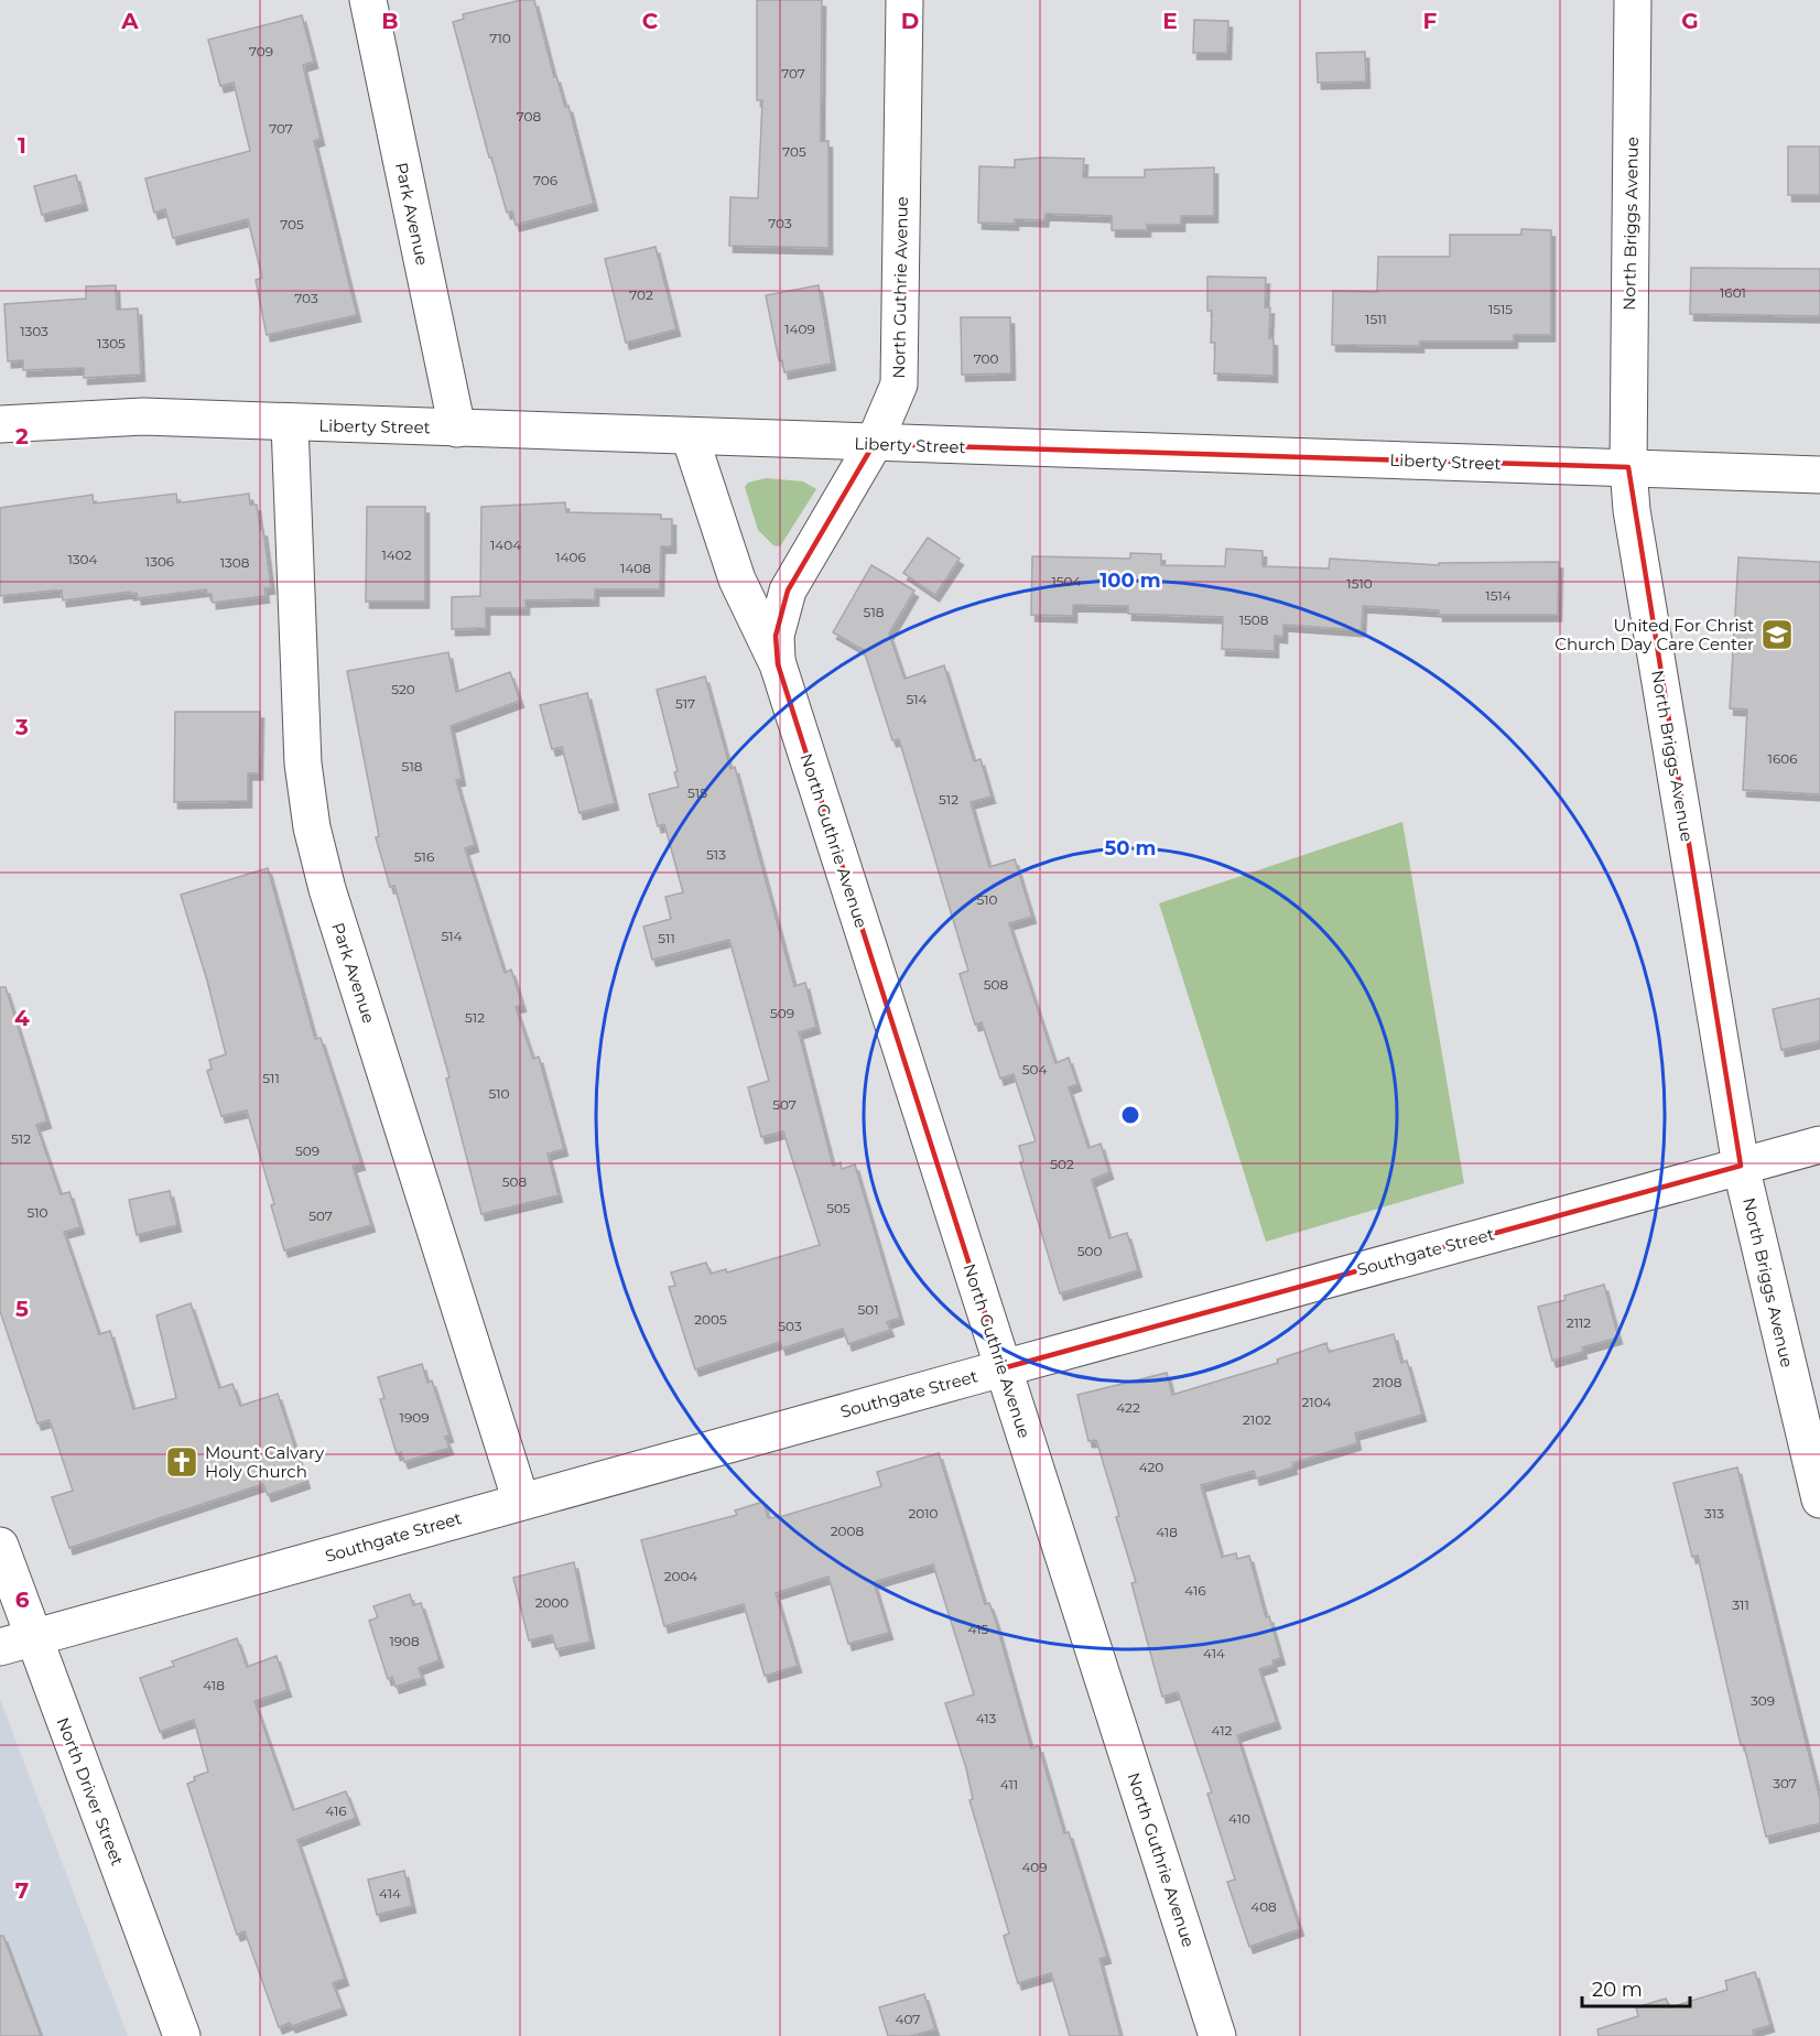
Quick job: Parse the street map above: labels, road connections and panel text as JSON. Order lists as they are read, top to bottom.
{
  "streets": {
    "street": [
      "Park Avenue",
      "North Briggs Avenue",
      "North Guthrie Avenue",
      "Liberty Street",
      "Southgate Street",
      "North Driver Street"
    ]
  },
  "crossings": [
    ["Park Avenue", "Liberty Street"],
    ["Park Avenue", "Southgate Street"],
    ["North Briggs Avenue", "Liberty Street"],
    ["North Briggs Avenue", "Southgate Street"],
    ["North Guthrie Avenue", "Liberty Street"],
    ["North Guthrie Avenue", "Southgate Street"],
    ["Southgate Street", "North Driver Street"]
  ],
  "places": {
    "school or university": ["United For Christ Church Day Care Center"],
    "church": ["Mount Calvary Holy Church"]
  },
  "house_numbers": [
    "710",
    "709",
    "707",
    "708",
    "707",
    "705",
    "706",
    "703",
    "705",
    "1601",
    "702",
    "703",
    "1515",
    "1511",
    "1409",
    "1303",
    "1305",
    "700",
    "1404",
    "1402",
    "1406",
    "1304",
    "1306",
    "1308",
    "1408",
    "1504",
    "1510",
    "1514",
    "518",
    "1508",
    "520",
    "514",
    "517",
    "1606",
    "518",
    "515",
    "512",
    "513",
    "516",
    "510",
    "514",
    "511",
    "508",
    "509",
    "512",
    "504",
    "511",
    "510",
    "507",
    "512",
    "509",
    "502",
    "508",
    "505",
    "510",
    "507",
    "500",
    "501",
    "2005",
    "2112",
    "503",
    "2108",
    "2104",
    "422",
    "1909",
    "2102",
    "420",
    "2010",
    "313",
    "2008",
    "418",
    "2004",
    "416",
    "2000",
    "311",
    "415",
    "1908",
    "414",
    "418",
    "309",
    "413",
    "412",
    "307",
    "411",
    "416",
    "410",
    "409",
    "414",
    "408",
    "407"
  ],
  "scale_bar": "20 m",
  "grid": {
    "columns": [
      "A",
      "B",
      "C",
      "D",
      "E",
      "F",
      "G"
    ],
    "rows": [
      "1",
      "2",
      "3",
      "4",
      "5",
      "6",
      "7"
    ]
  },
  "rings": ["100 m", "50 m"]
}
